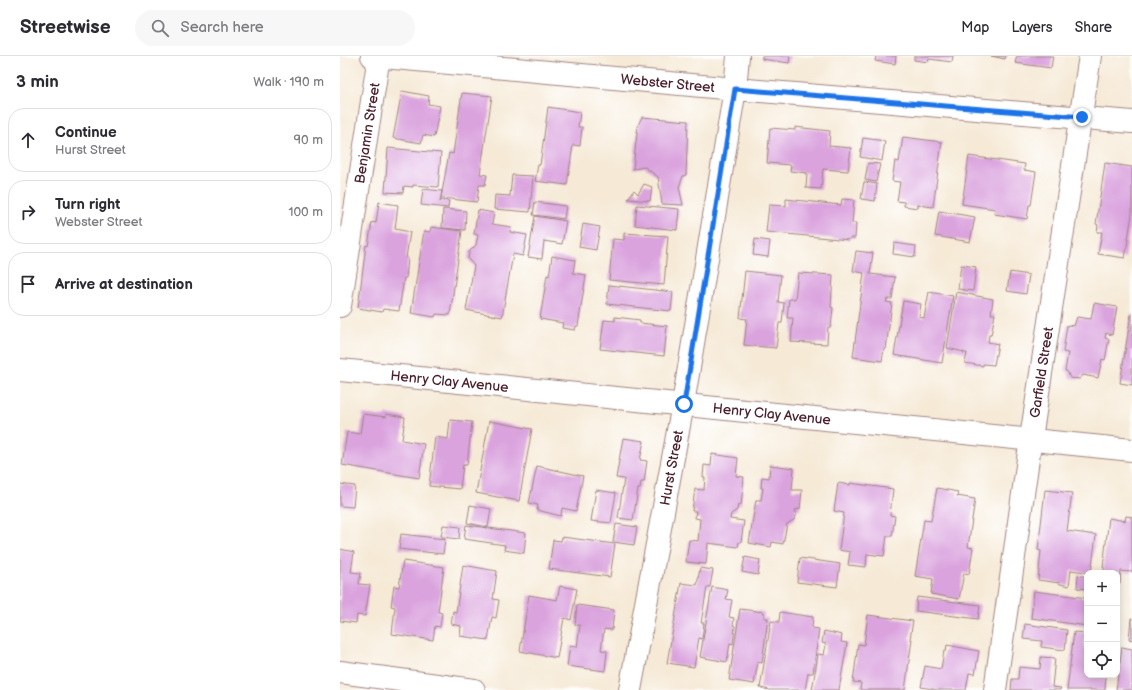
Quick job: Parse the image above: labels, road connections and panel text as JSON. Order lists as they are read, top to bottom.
{
  "streets": {
    "street": [
      "Webster Street",
      "Benjamin Street",
      "Garfield Street",
      "Henry Clay Avenue",
      "Hurst Street"
    ]
  },
  "crossings": [
    ["Webster Street", "Benjamin Street"],
    ["Webster Street", "Garfield Street"],
    ["Webster Street", "Hurst Street"],
    ["Garfield Street", "Henry Clay Avenue"],
    ["Henry Clay Avenue", "Hurst Street"]
  ],
  "page": {
    "header": "Streetwise",
    "search": "Search here",
    "nav": ["Map", "Layers", "Share"],
    "heading": ["3 min", "Walk · 190 m"],
    "list": [
      ["Continue", "Hurst Street", "90 m"],
      ["Turn right", "Webster Street", "100 m"],
      "Arrive at destination"
    ],
    "map_buttons": ["+", "−"]
  }
}
